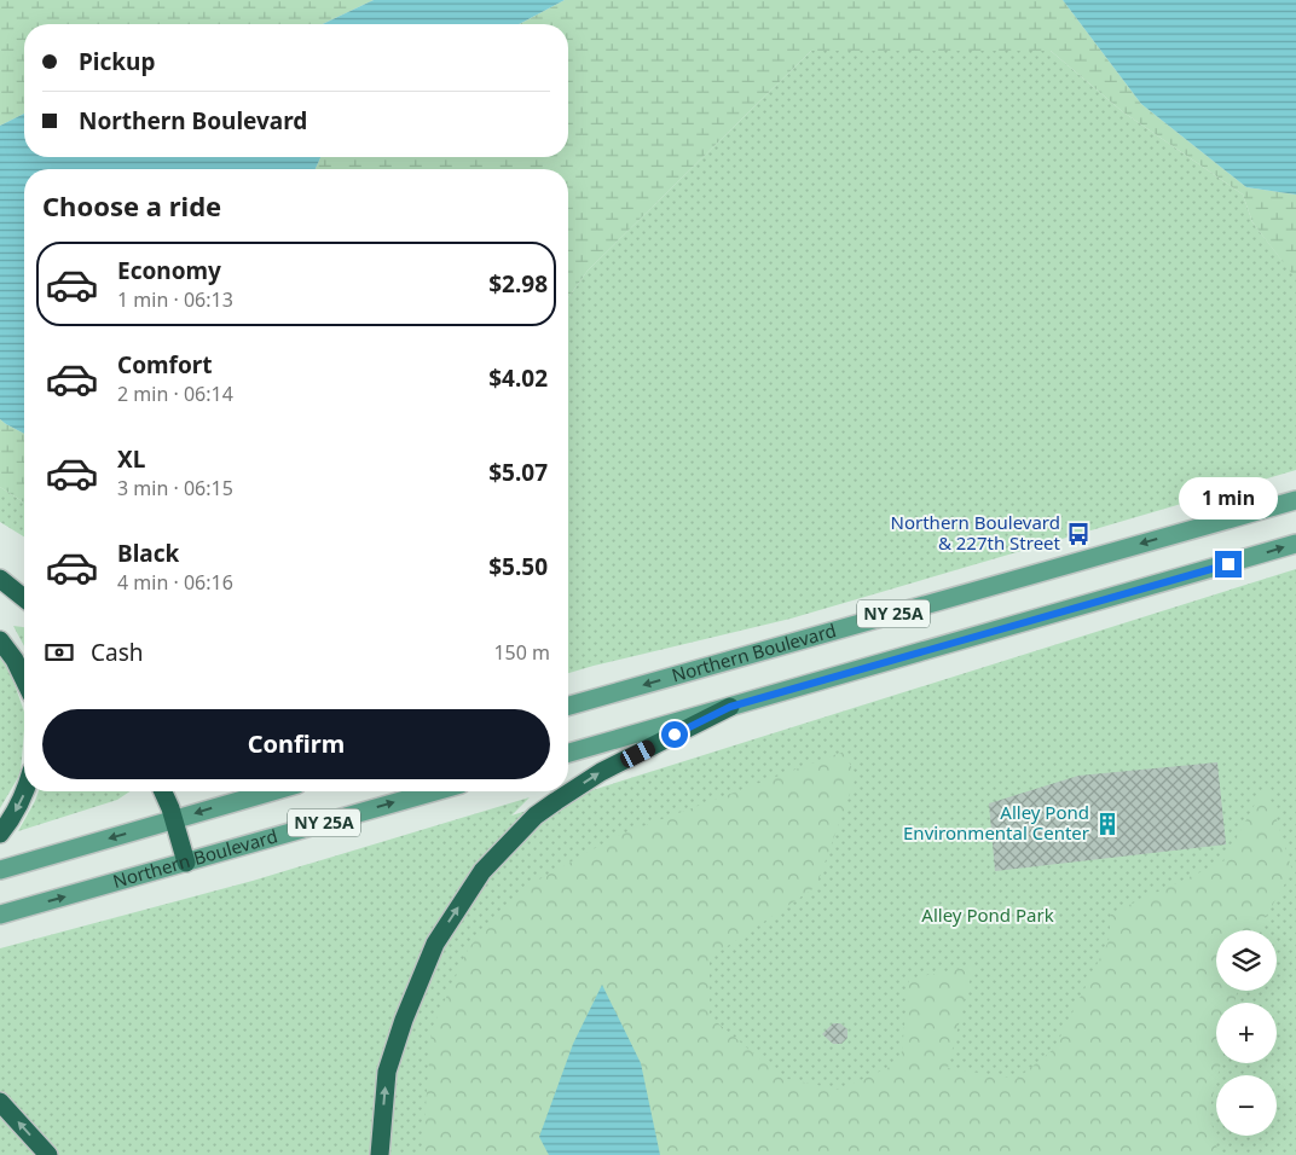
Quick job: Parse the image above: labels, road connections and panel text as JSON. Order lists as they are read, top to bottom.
{
  "streets": {
    "main road": ["NY 25A", "Northern Boulevard"]
  },
  "parks": ["Alley Pond Park"],
  "places": {
    "bus stop": ["Northern Boulevard & 227th Street"],
    "building": ["Alley Pond Environmental Center"]
  },
  "page": {
    "banner": ["Pickup", "Northern Boulevard"],
    "heading": "Choose a ride",
    "list": [
      {
        "name": "Economy",
        "note": "1 min · 06:13",
        "value": "$2.98"
      },
      {
        "name": "Comfort",
        "note": "2 min · 06:14",
        "value": "$4.02"
      },
      {
        "name": "XL",
        "note": "3 min · 06:15",
        "value": "$5.07"
      },
      {
        "name": "Black",
        "note": "4 min · 06:16",
        "value": "$5.50"
      }
    ],
    "bubble": "1 min",
    "pay": ["Cash", "150 m"],
    "buttons": "Confirm",
    "map_buttons": ["+", "−"]
  }
}
